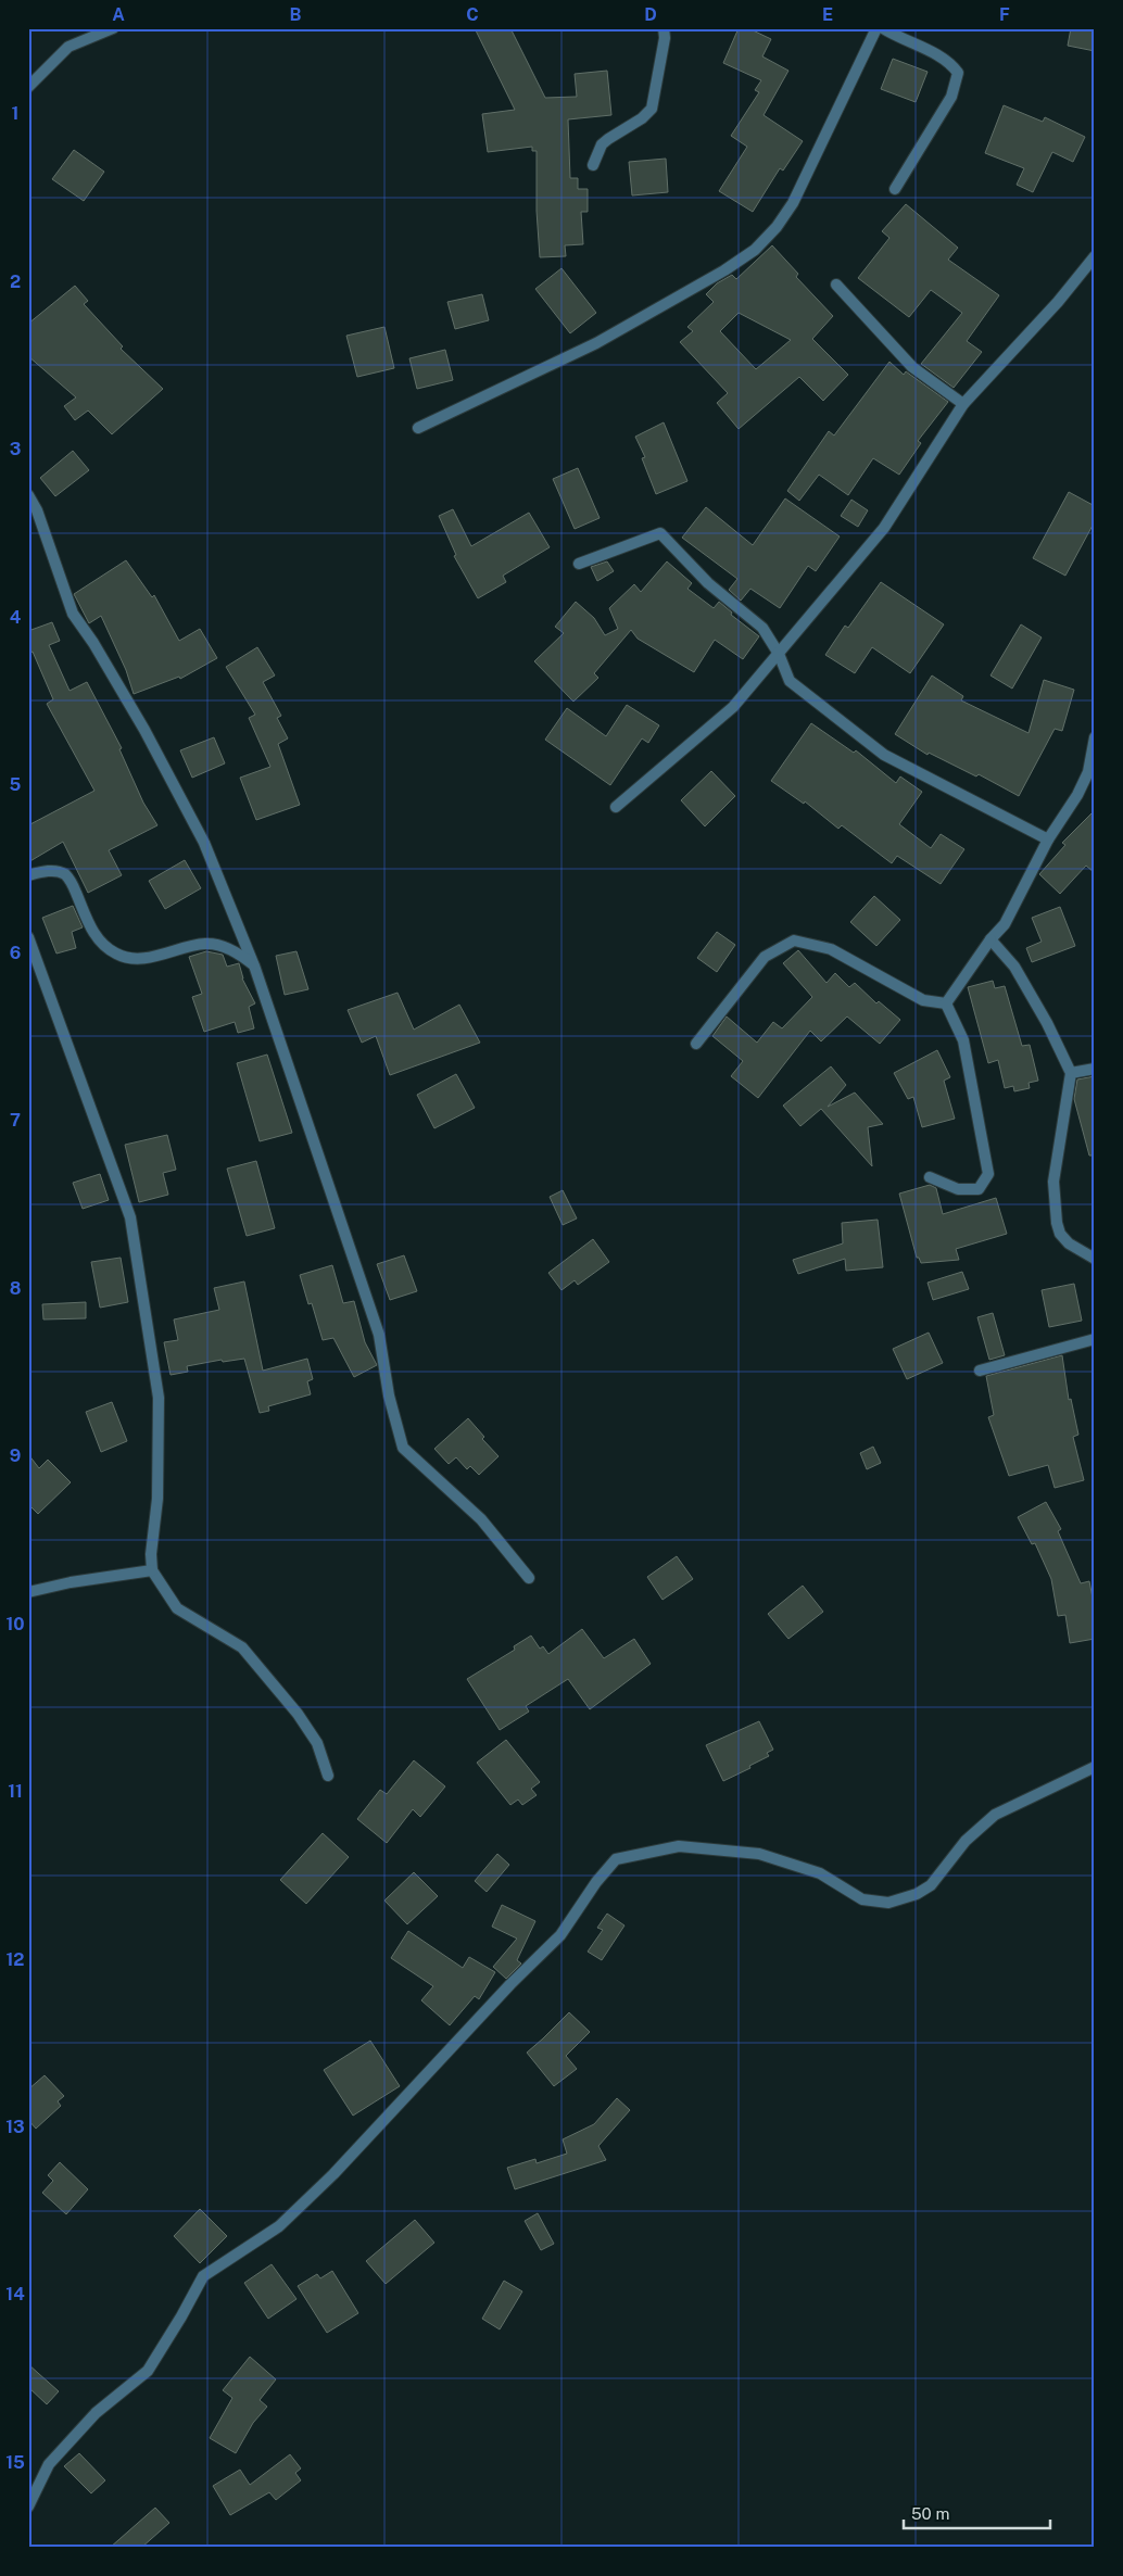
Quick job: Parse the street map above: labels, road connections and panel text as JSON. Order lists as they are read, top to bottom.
{
  "scale_bar": "50 m",
  "grid": {
    "columns": [
      "A",
      "B",
      "C",
      "D",
      "E",
      "F"
    ],
    "rows": [
      "1",
      "2",
      "3",
      "4",
      "5",
      "6",
      "7",
      "8",
      "9",
      "10",
      "11",
      "12",
      "13",
      "14",
      "15"
    ]
  }
}
